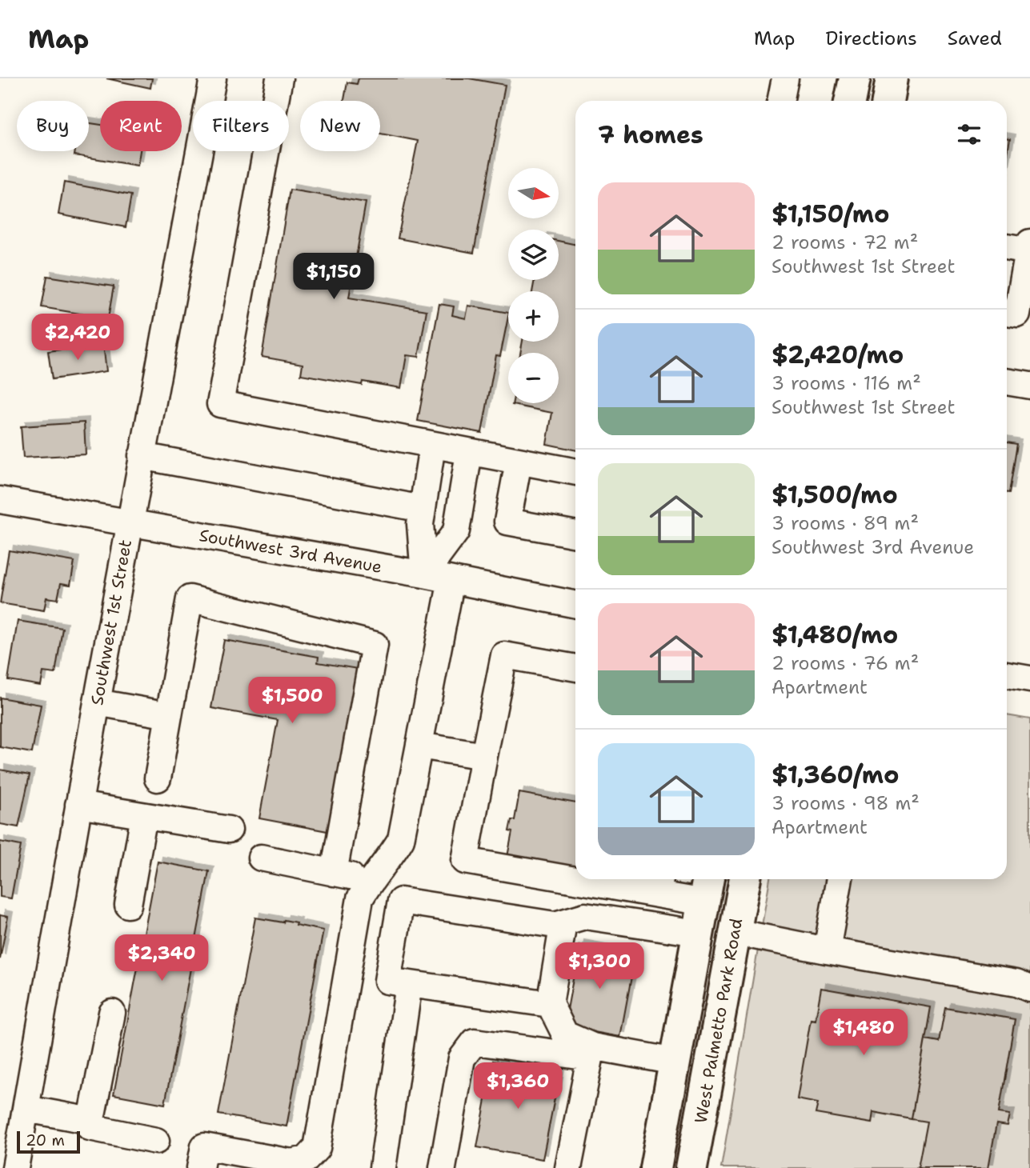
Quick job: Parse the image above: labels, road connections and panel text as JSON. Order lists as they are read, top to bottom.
{
  "streets": {
    "main road": ["West Palmetto Park Road"],
    "street": ["Southwest 3rd Avenue", "Southwest 1st Street"]
  },
  "crossings": [
    ["Southwest 3rd Avenue", "Southwest 1st Street"]
  ],
  "scale_bar": "20 m",
  "north": "right",
  "page": {
    "header": "Map",
    "nav": ["Map", "Directions", "Saved"],
    "chip": [
      "Buy",
      "Rent",
      "Filters",
      "New"
    ],
    "heading": "7 homes",
    "map_buttons": ["+", "−"],
    "list": [
      {
        "name": "$1,150/mo",
        "note": "2 rooms · 72 m² · Southwest 1st Street"
      },
      {
        "name": "$2,420/mo",
        "note": "3 rooms · 116 m² · Southwest 1st Street"
      },
      {
        "name": "$1,500/mo",
        "note": "3 rooms · 89 m² · Southwest 3rd Avenue"
      },
      {
        "name": "$1,480/mo",
        "note": "2 rooms · 76 m² · Apartment"
      },
      {
        "name": "$1,360/mo",
        "note": "3 rooms · 98 m² · Apartment"
      }
    ],
    "price": [
      "$1,150",
      "$2,420",
      "$1,500",
      "$2,340",
      "$1,300",
      "$1,480",
      "$1,360"
    ],
    "scale": "20 m"
  }
}
